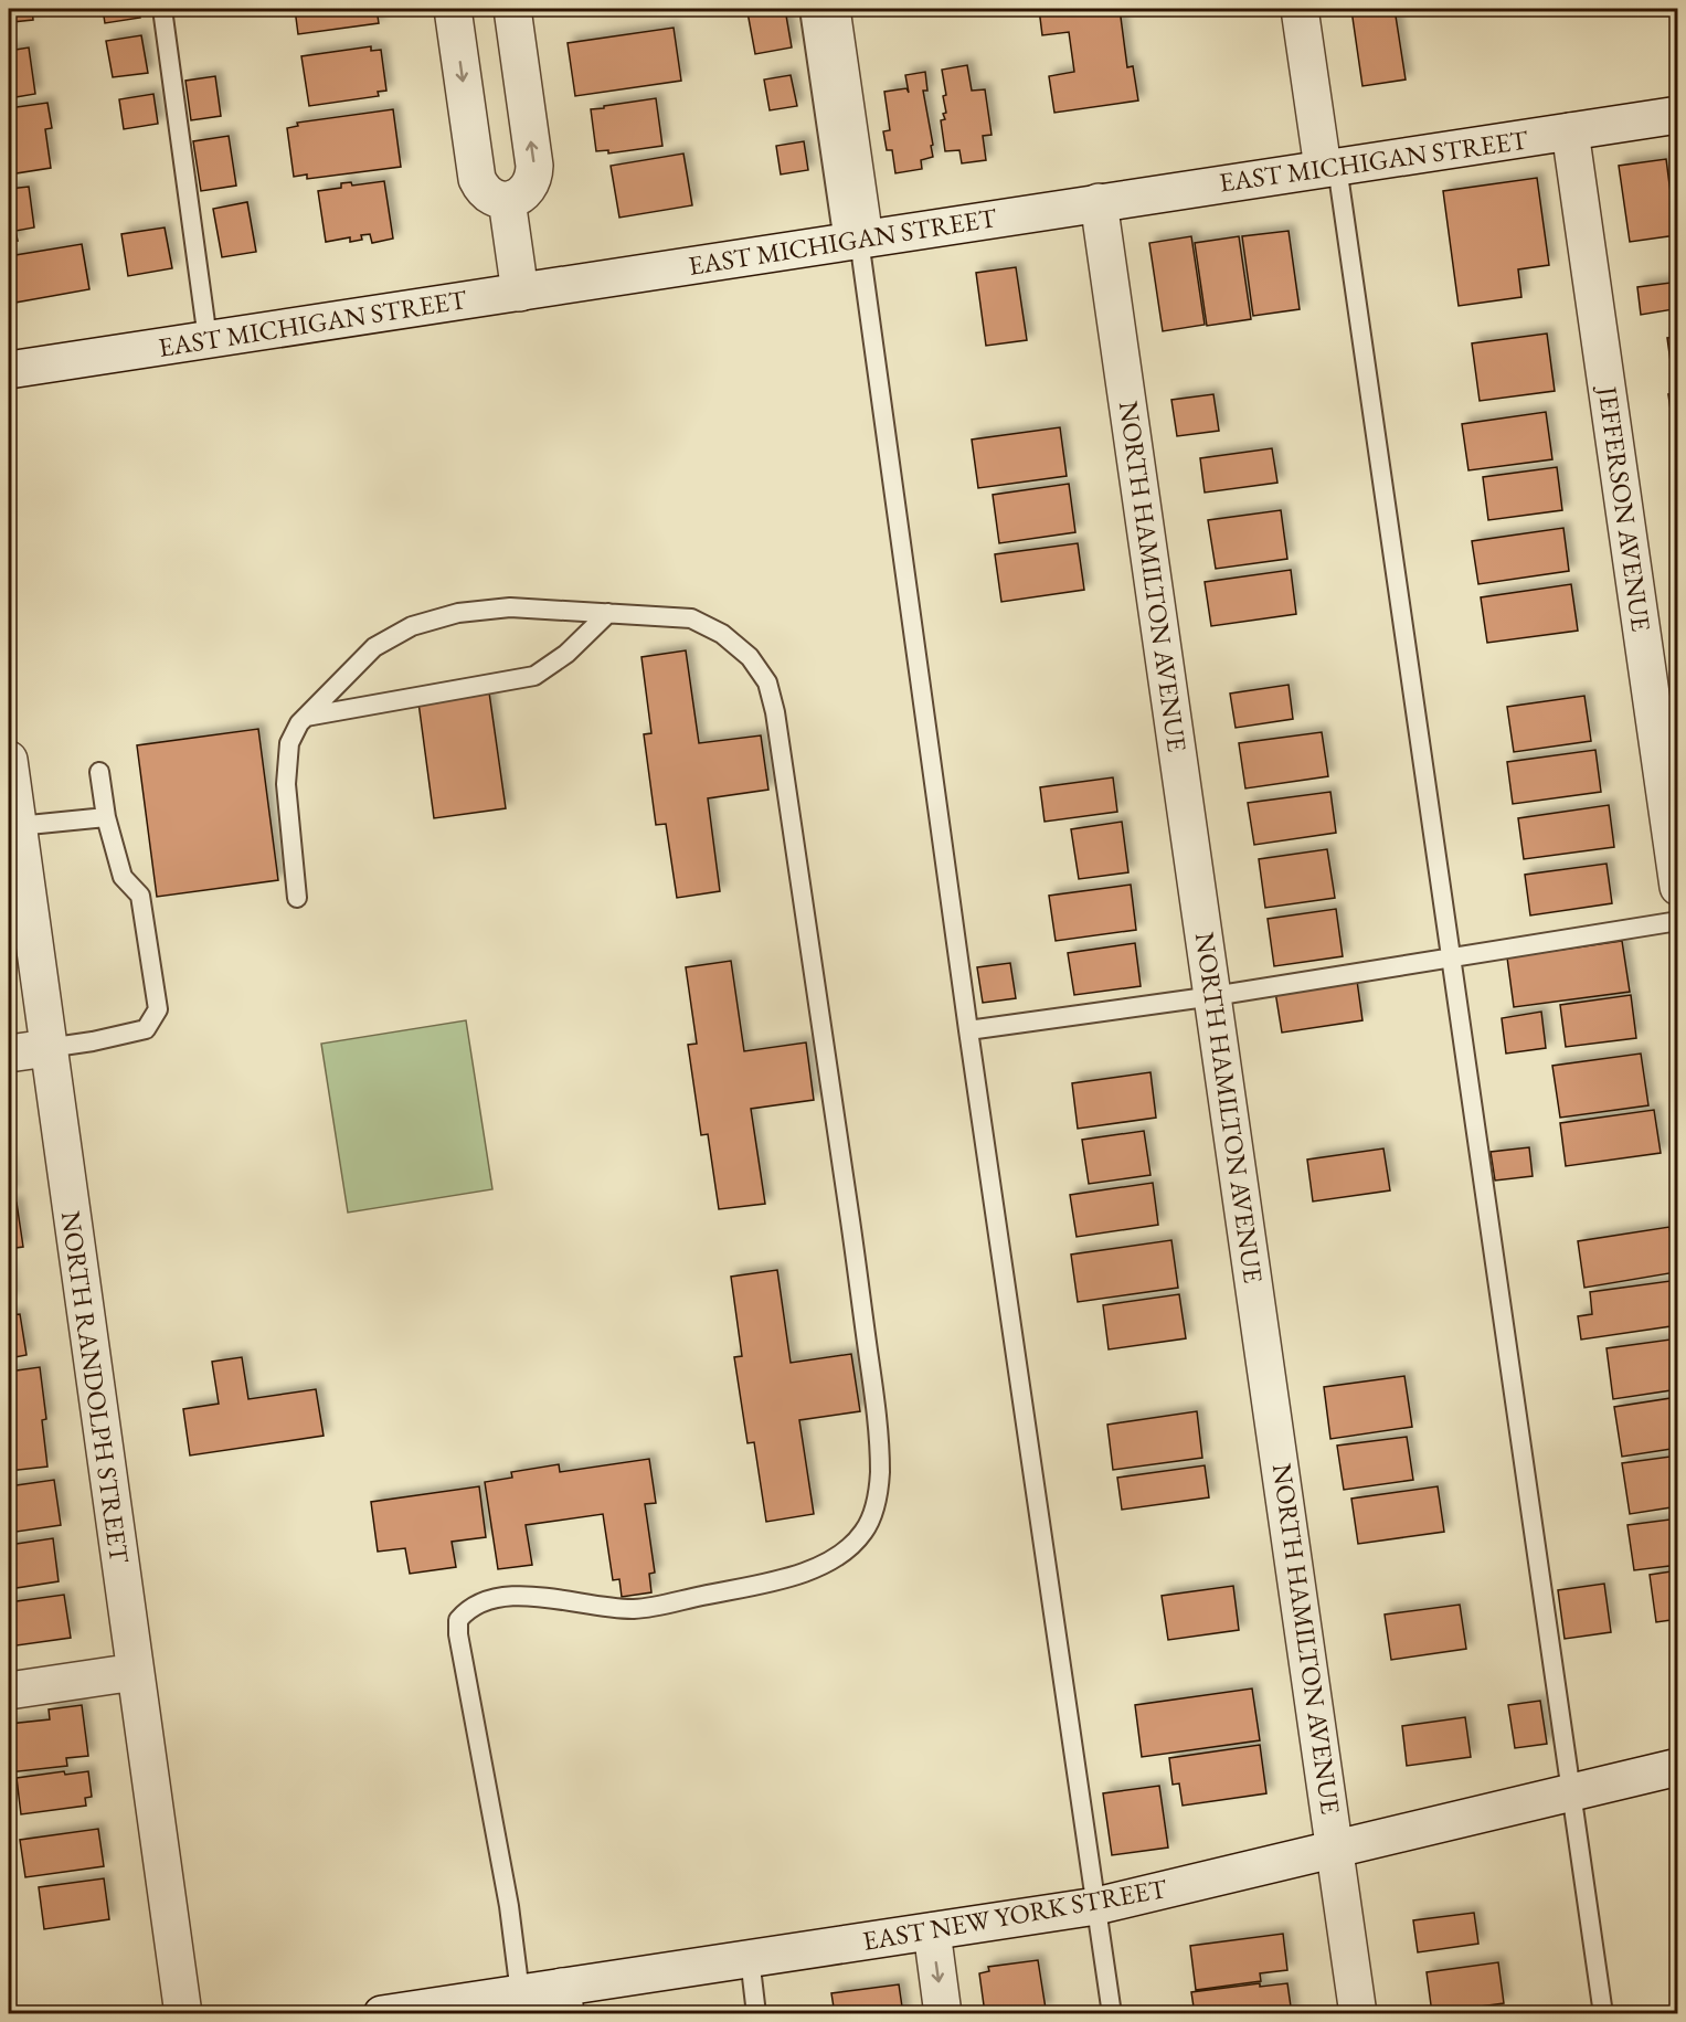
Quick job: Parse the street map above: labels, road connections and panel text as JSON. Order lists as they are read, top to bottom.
{
  "streets": {
    "street": [
      "EAST MICHIGAN STREET",
      "JEFFERSON AVENUE",
      "NORTH HAMILTON AVENUE",
      "NORTH RANDOLPH STREET",
      "EAST NEW YORK STREET"
    ]
  },
  "crossings": [
    ["EAST MICHIGAN STREET", "JEFFERSON AVENUE"],
    ["EAST MICHIGAN STREET", "NORTH HAMILTON AVENUE"],
    ["NORTH HAMILTON AVENUE", "EAST NEW YORK STREET"]
  ]
}
